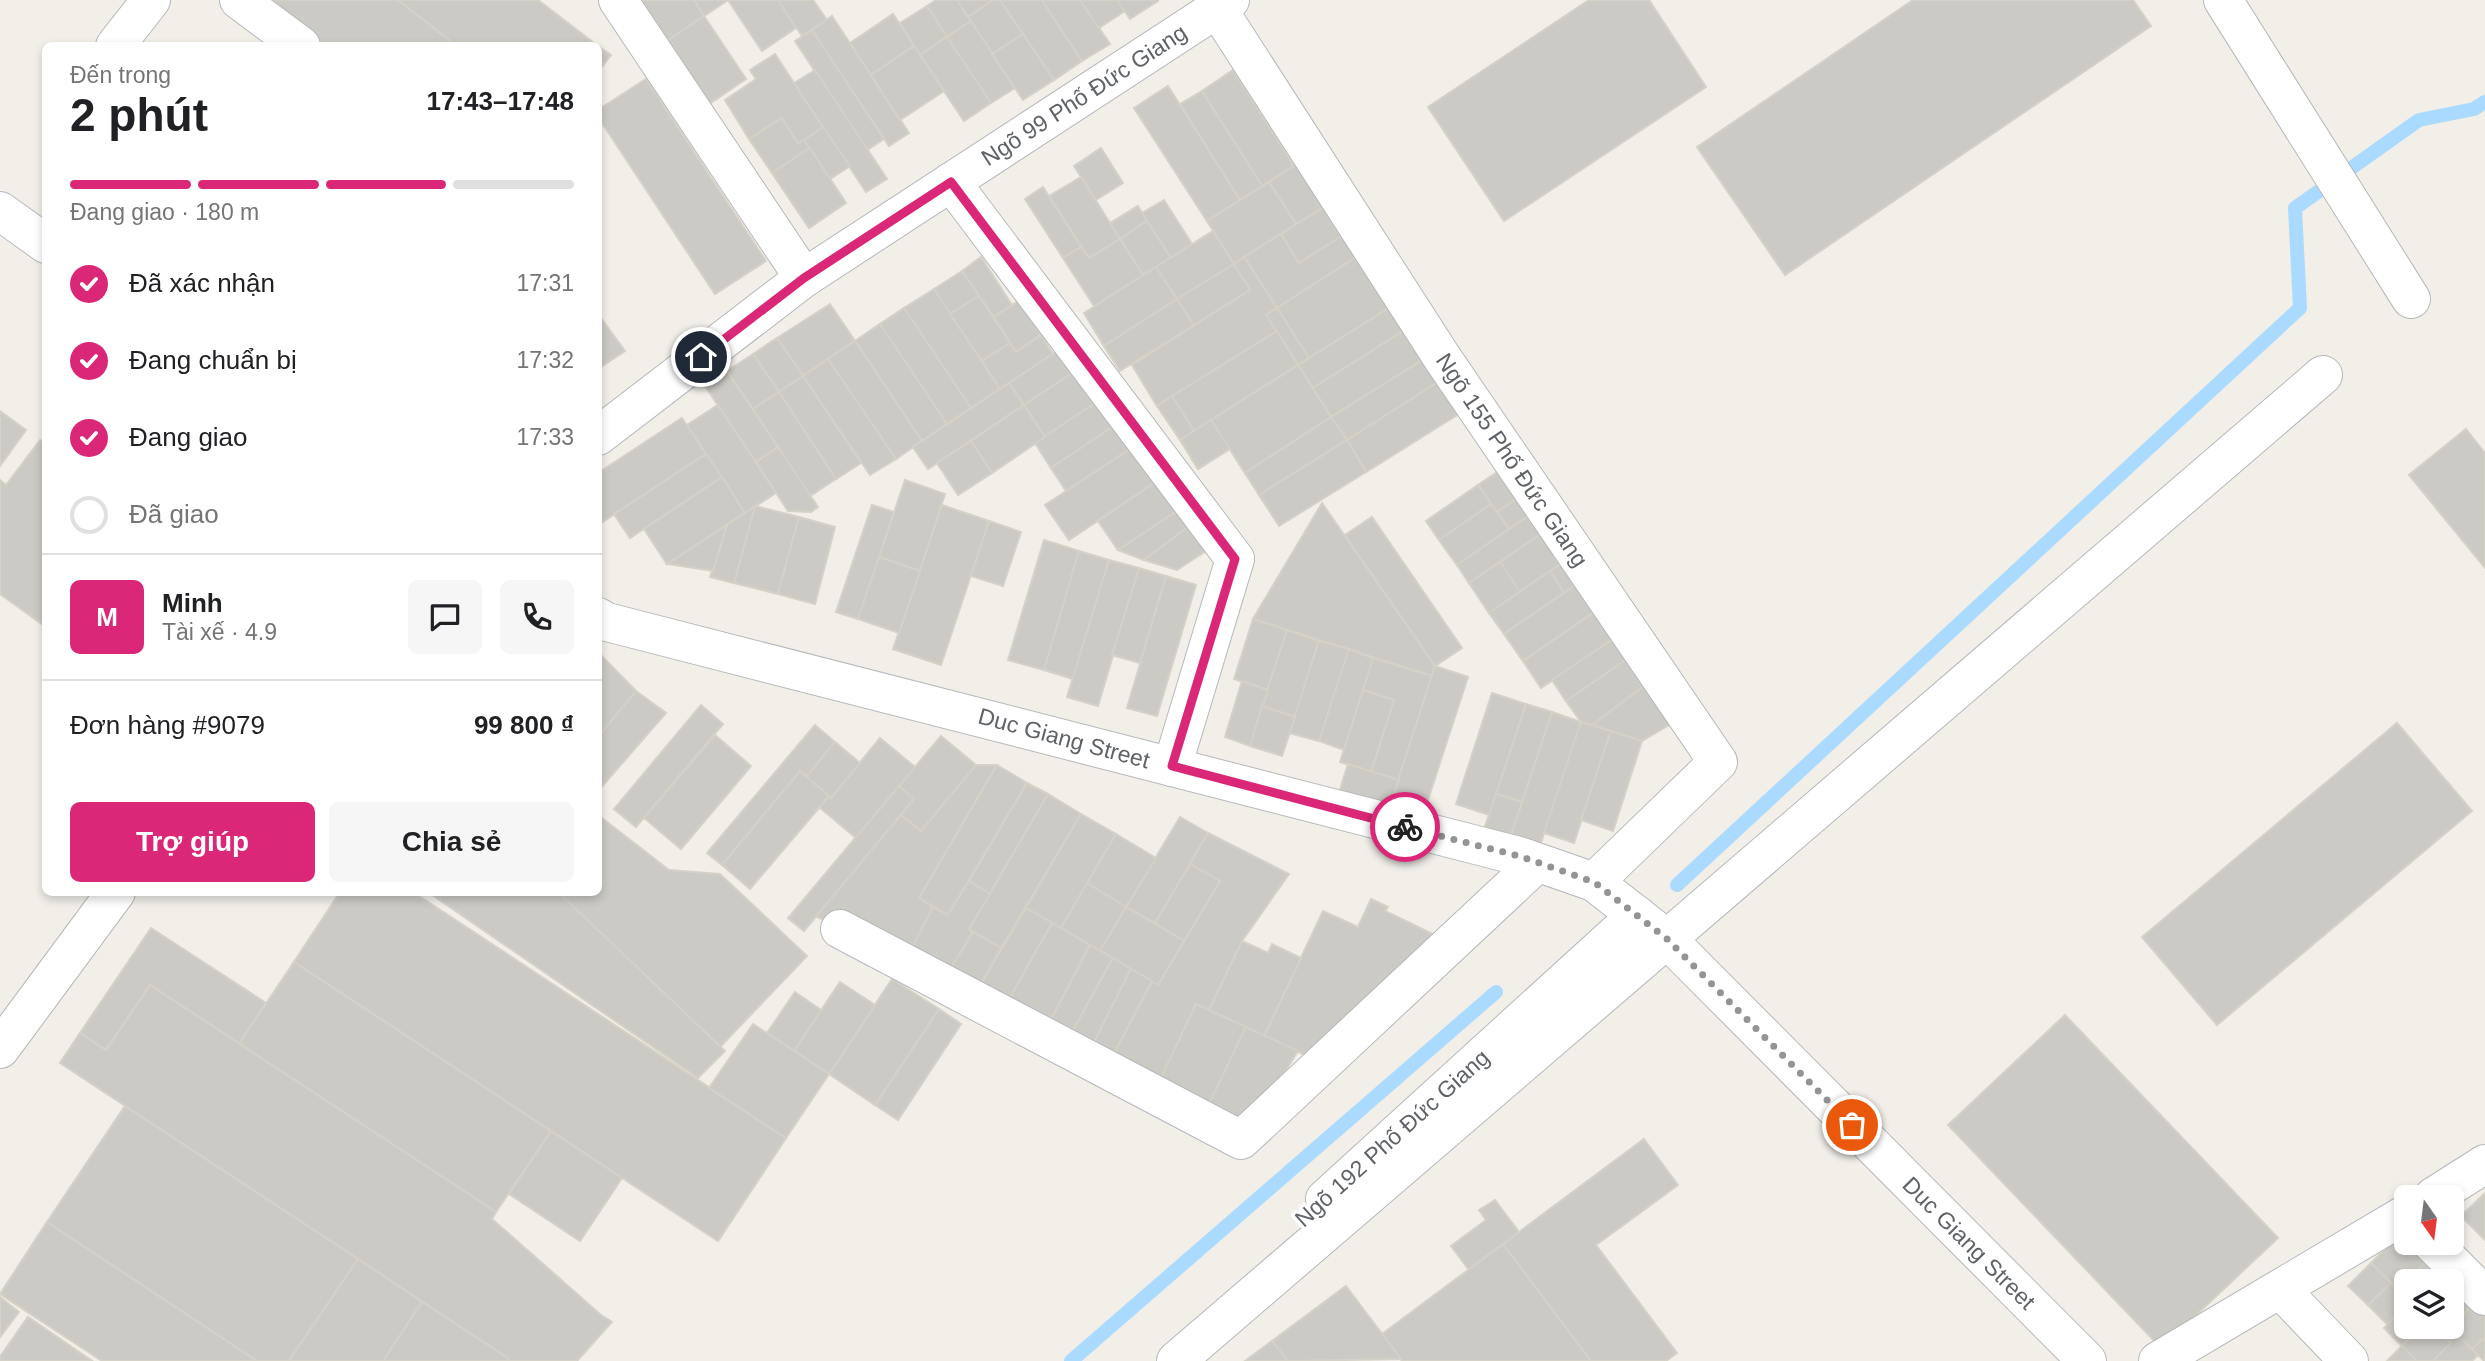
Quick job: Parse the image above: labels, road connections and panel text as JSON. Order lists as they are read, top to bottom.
{
  "streets": {
    "street": [
      "Ngõ 99 Phố Đức Giang",
      "Ngõ 155 Phố Đức Giang",
      "Duc Giang Street",
      "Ngõ 192 Phố Đức Giang"
    ]
  },
  "crossings": [
    ["Ngõ 99 Phố Đức Giang", "Ngõ 155 Phố Đức Giang"],
    ["Ngõ 155 Phố Đức Giang", "Duc Giang Street"],
    ["Duc Giang Street", "Ngõ 192 Phố Đức Giang"]
  ],
  "north": "bottom",
  "page": {
    "heading": ["2 phút", "Đến trong", "17:43–17:48"],
    "panel": [
      "Minh",
      "Tài xế · 4.9",
      "Đơn hàng #9079",
      "99 800 ₫"
    ],
    "bar": "Đang giao · 180 m",
    "list": [
      ["Đã xác nhận", "17:31"],
      ["Đang chuẩn bị", "17:32"],
      ["Đang giao", "17:33"],
      "Đã giao"
    ],
    "round": "M",
    "buttons": ["Trợ giúp", "Chia sẻ"]
  }
}
